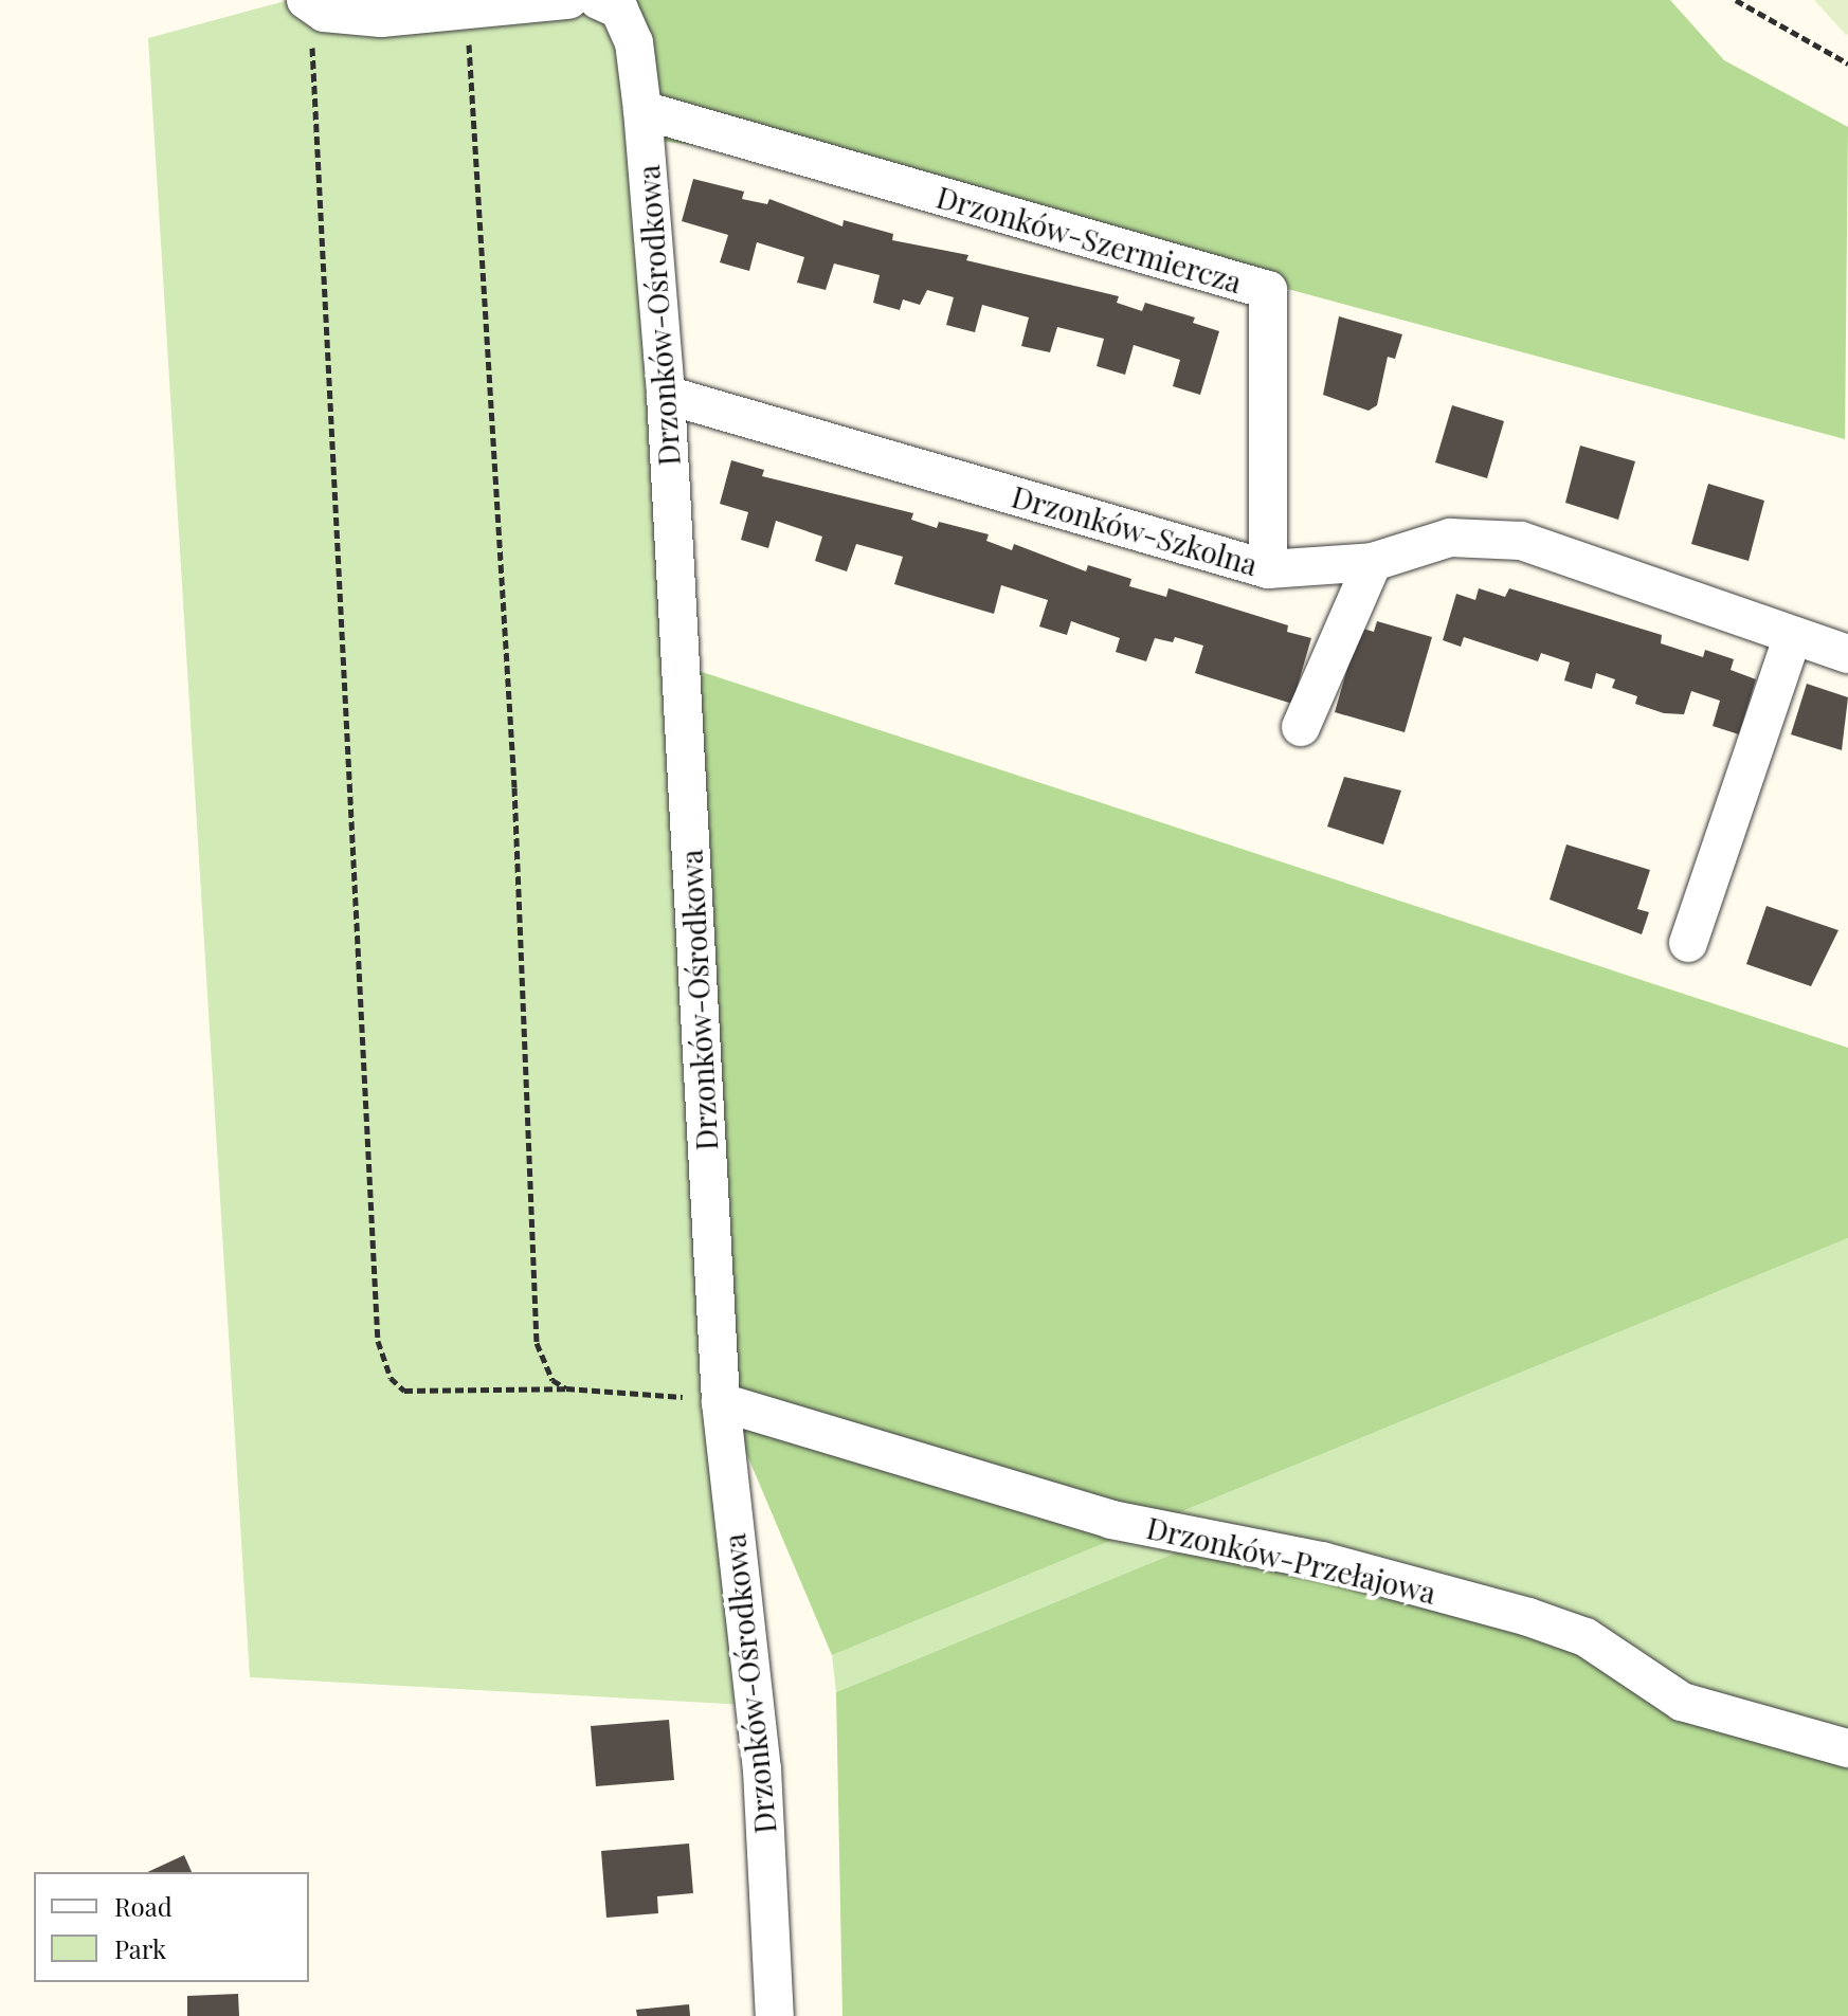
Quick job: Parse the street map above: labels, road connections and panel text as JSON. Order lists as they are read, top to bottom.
{
  "streets": {
    "street": [
      "Drzonków-Szermiercza",
      "Drzonków-Ośrodkowa",
      "Drzonków-Szkolna",
      "Drzonków-Przełajowa"
    ]
  },
  "crossings": [
    ["Drzonków-Szermiercza", "Drzonków-Ośrodkowa"],
    ["Drzonków-Szermiercza", "Drzonków-Szkolna"],
    ["Drzonków-Ośrodkowa", "Drzonków-Szkolna"],
    ["Drzonków-Ośrodkowa", "Drzonków-Przełajowa"]
  ],
  "legend": ["Road", "Park"]
}
